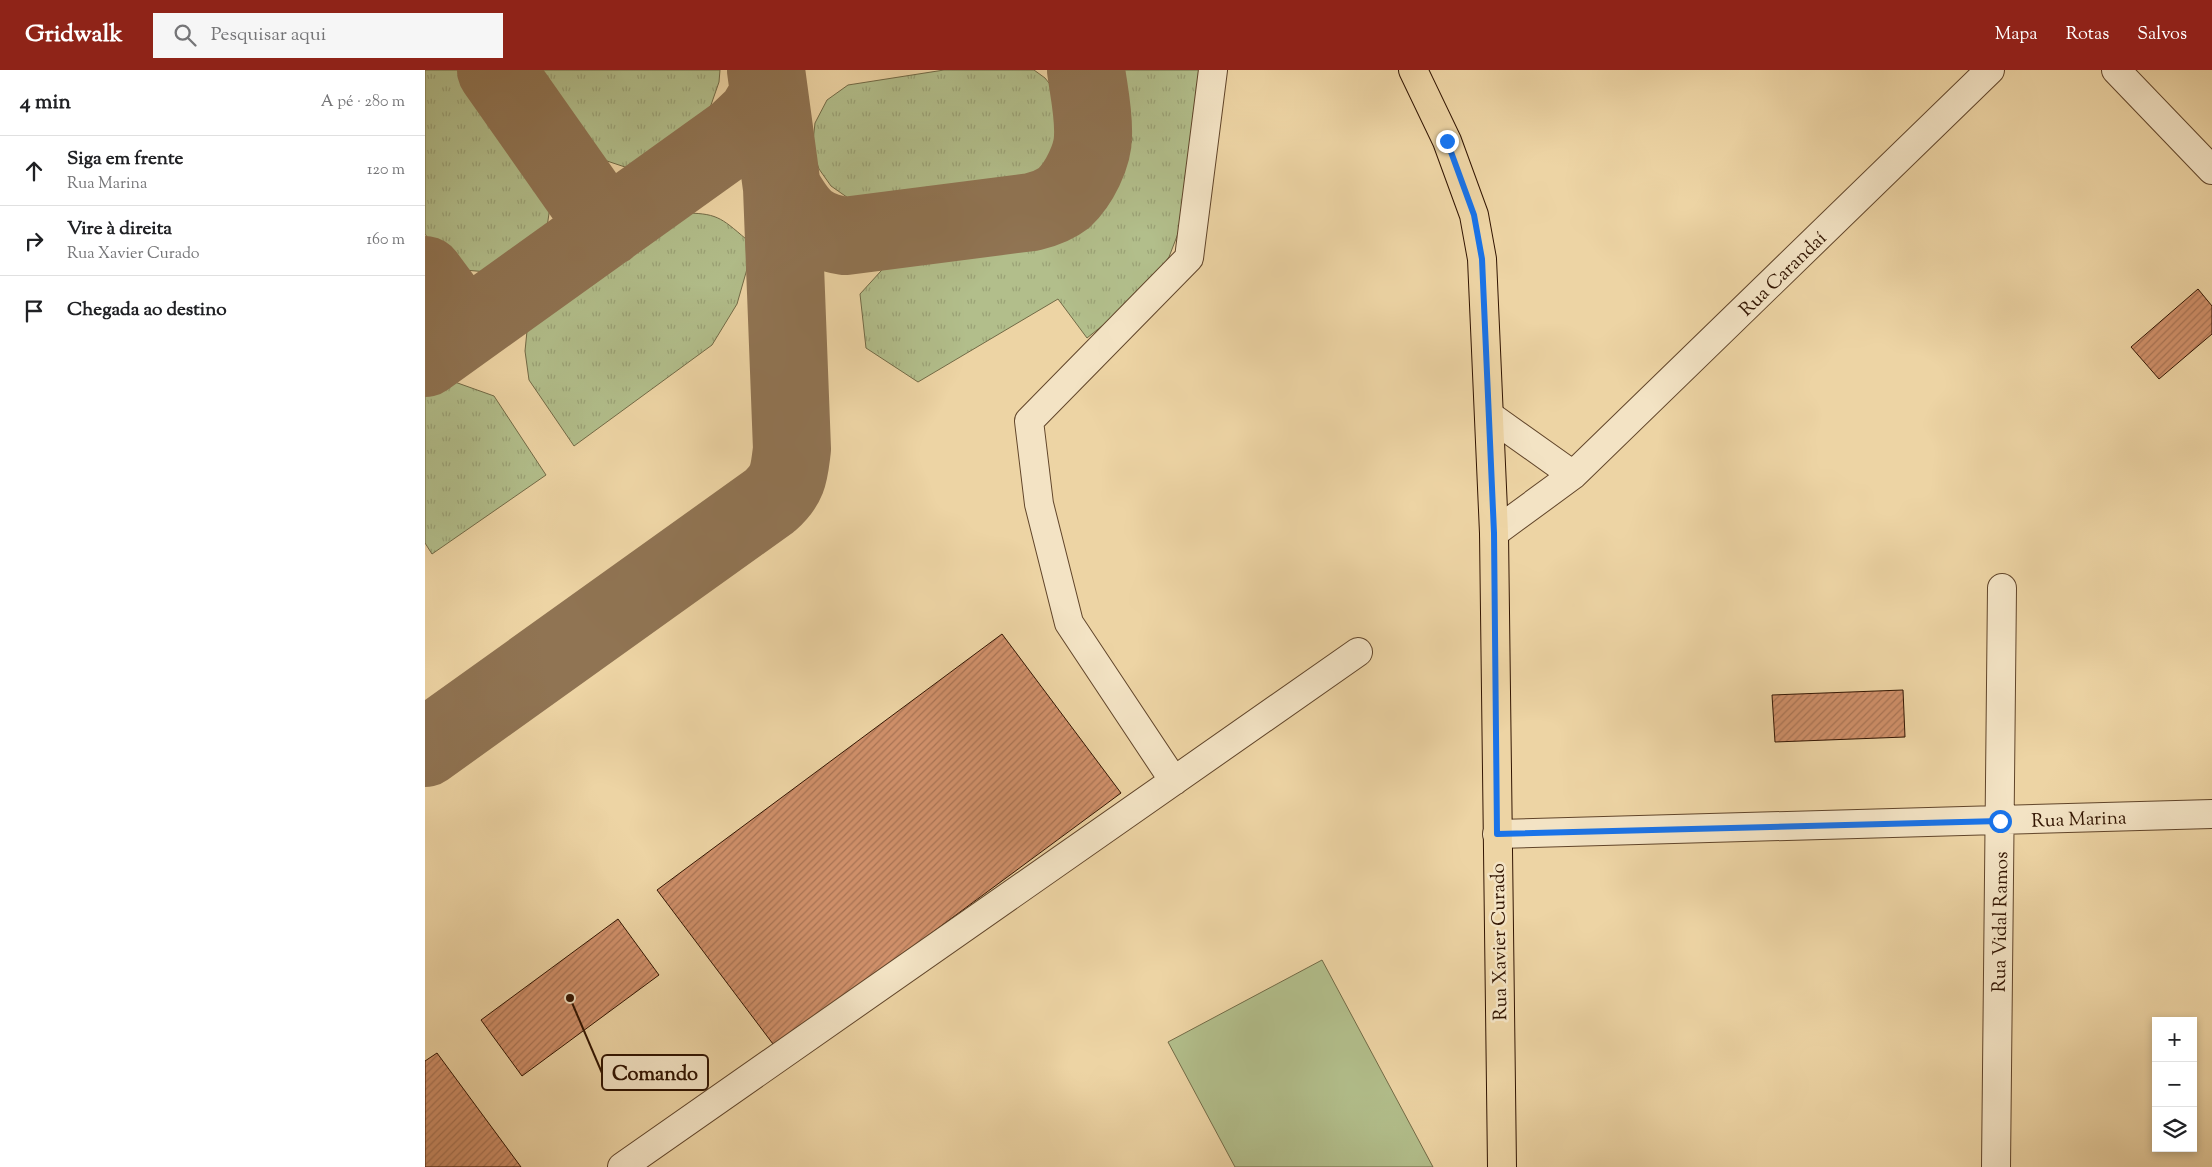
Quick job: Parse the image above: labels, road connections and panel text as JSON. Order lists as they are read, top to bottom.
{
  "streets": {
    "main road": ["Rua Xavier Curado"],
    "street": ["Rua Carandaí", "Rua Marina", "Rua Vidal Ramos"]
  },
  "crossings": [
    ["Rua Carandaí", "Rua Xavier Curado"],
    ["Rua Marina", "Rua Vidal Ramos"],
    ["Rua Marina", "Rua Xavier Curado"]
  ],
  "places": ["Comando"],
  "page": {
    "header": "Gridwalk",
    "search": "Pesquisar aqui",
    "nav": ["Mapa", "Rotas", "Salvos"],
    "heading": ["4 min", "A pé · 280 m"],
    "list": [
      ["Siga em frente", "Rua Marina", "120 m"],
      ["Vire à direita", "Rua Xavier Curado", "160 m"],
      "Chegada ao destino"
    ],
    "map_buttons": ["+", "−"]
  }
}
